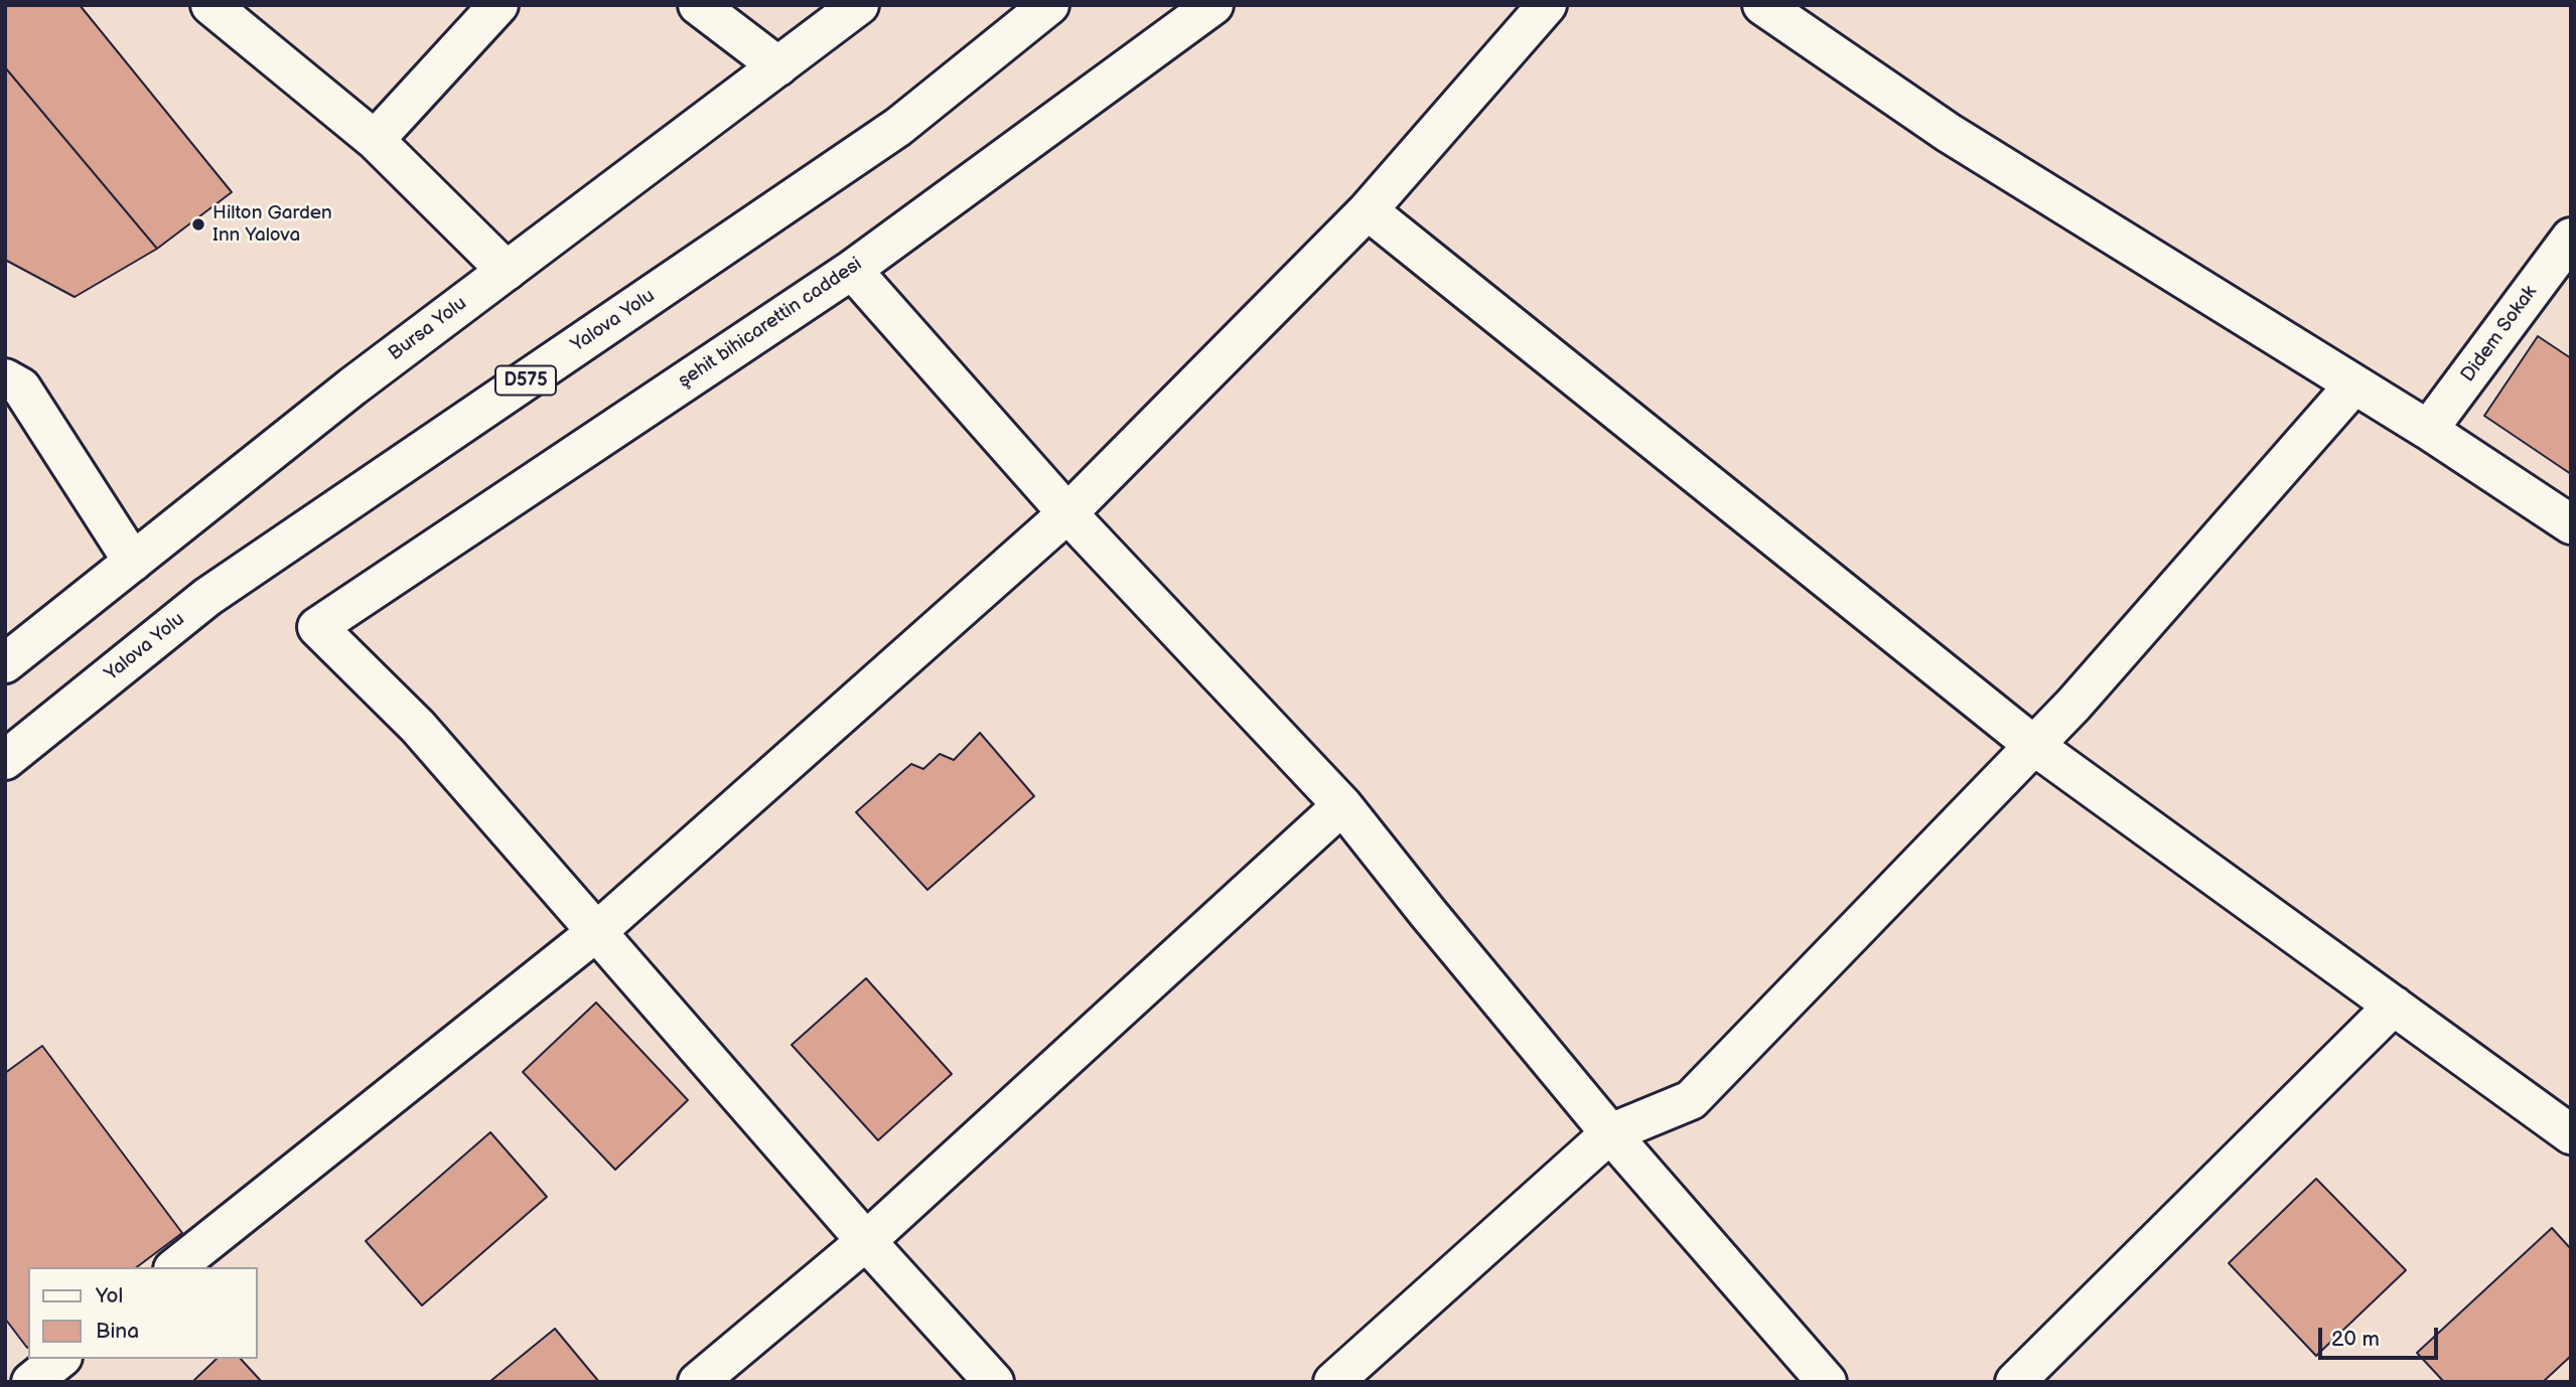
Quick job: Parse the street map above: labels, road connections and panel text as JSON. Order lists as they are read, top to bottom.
{
  "streets": {
    "main road": [
      "Yalova Yolu",
      "şehit bihicarettin caddesi",
      "Bursa Yolu",
      "Didem Sokak",
      "D575"
    ]
  },
  "places": ["Hilton Garden Inn Yalova"],
  "legend": ["Yol", "Bina"],
  "scale_bar": "20 m"
}
